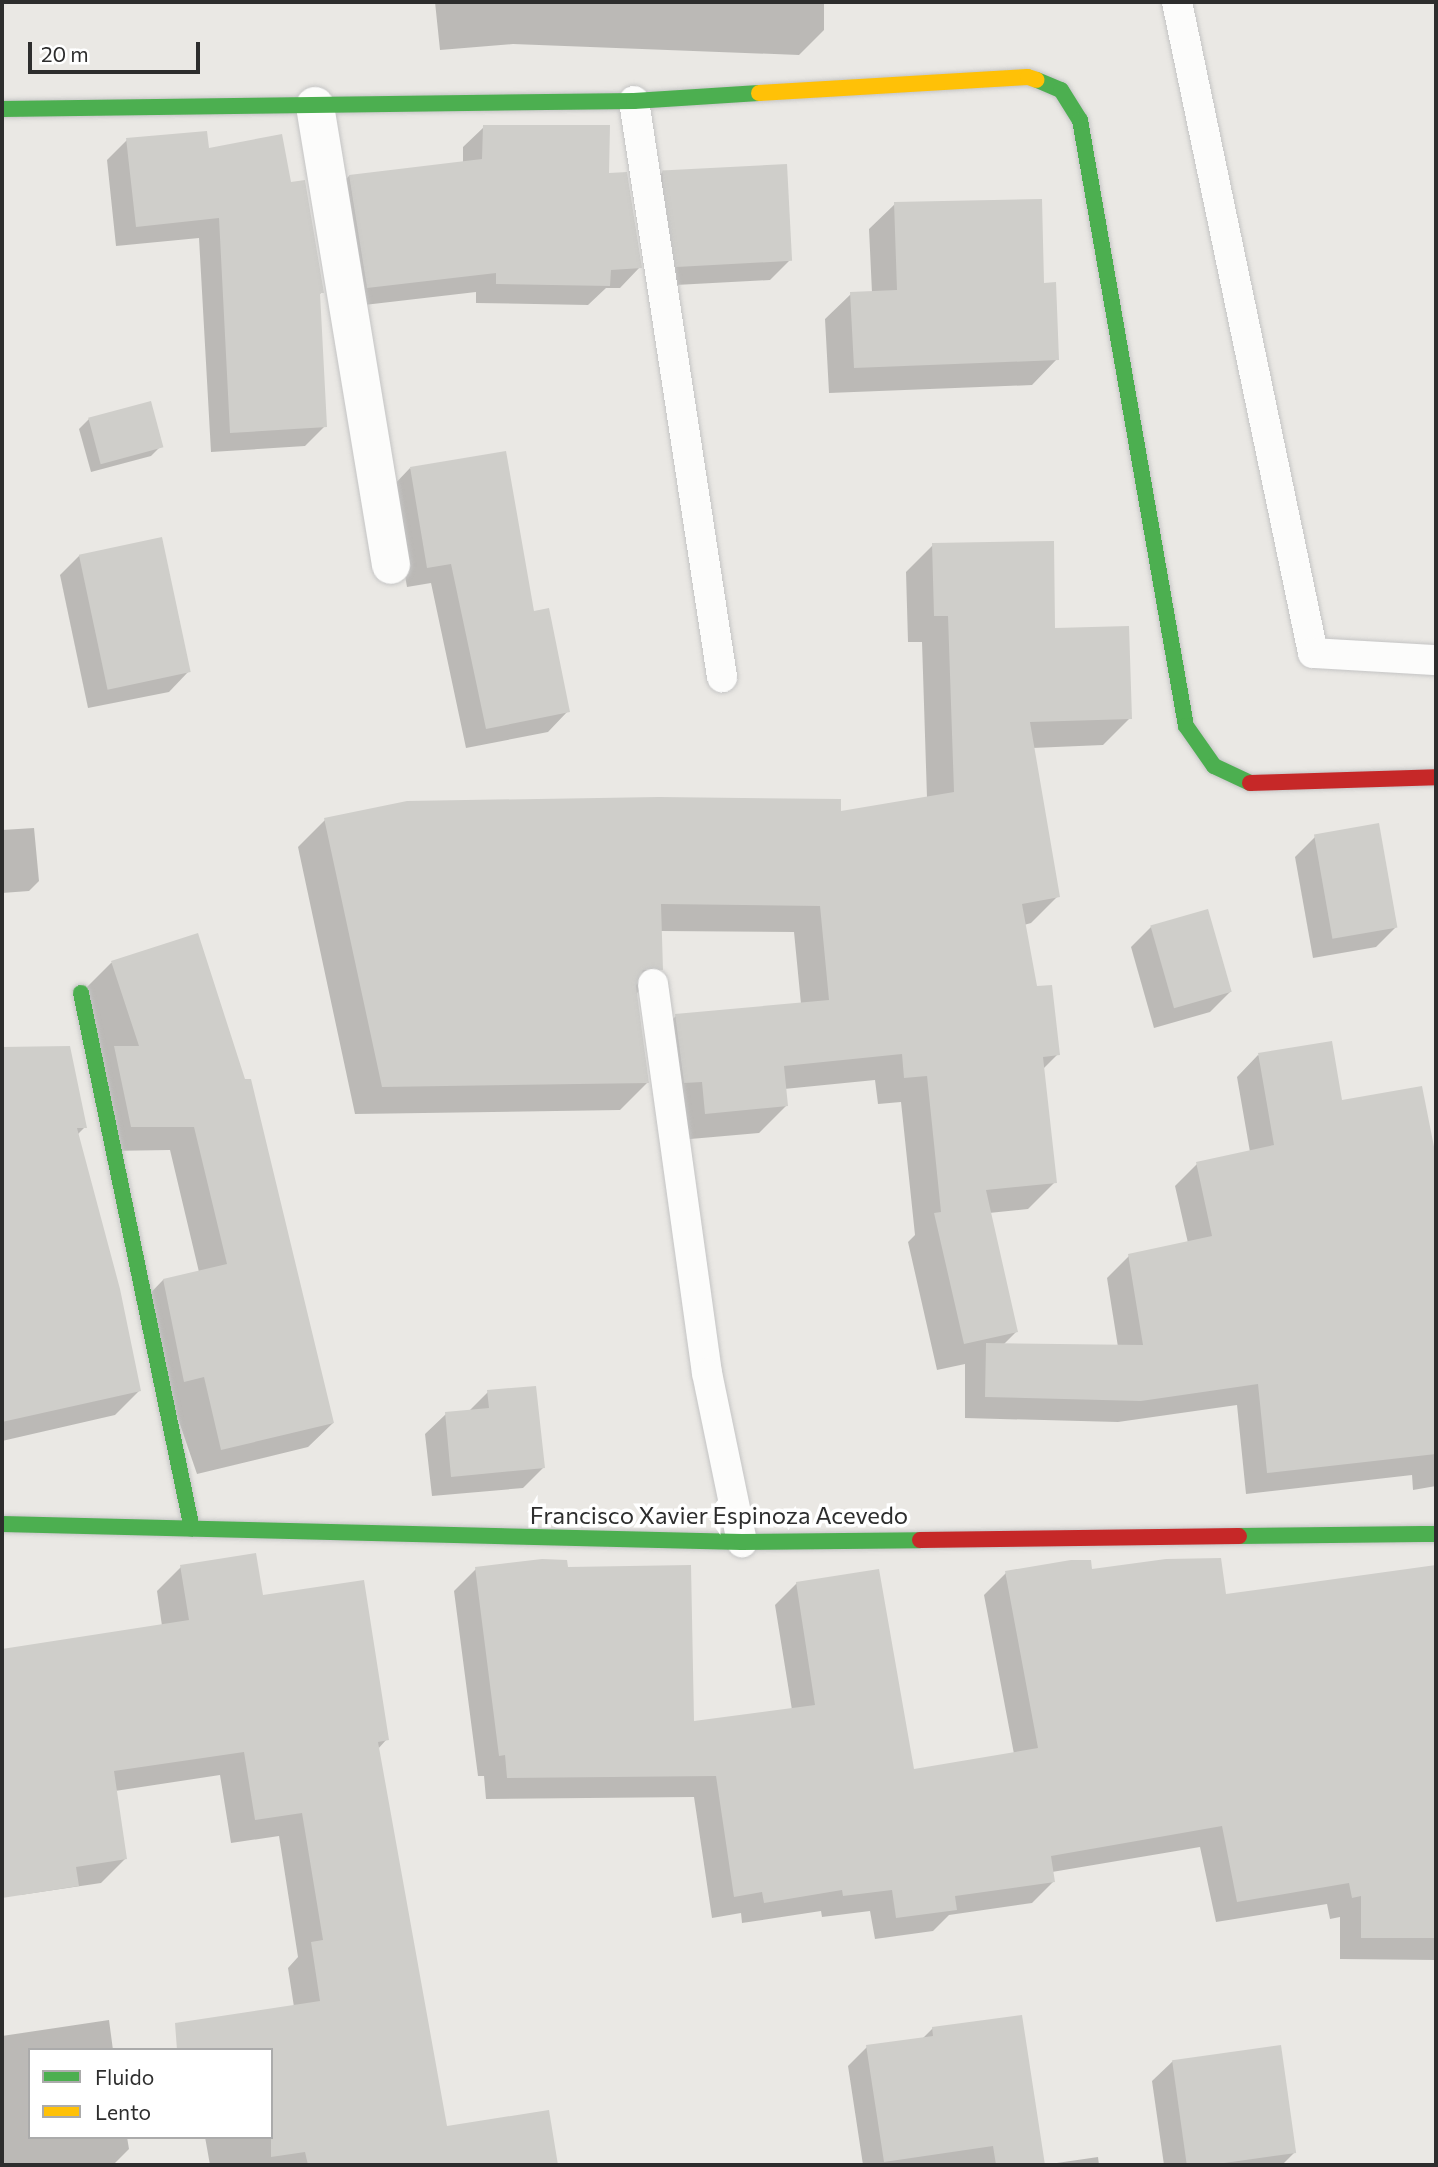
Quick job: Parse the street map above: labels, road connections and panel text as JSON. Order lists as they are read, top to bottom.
{
  "streets": {
    "street": ["Francisco Xavier Espinoza Acevedo"]
  },
  "legend": ["Fluido", "Lento"],
  "scale_bar": "20 m"
}
